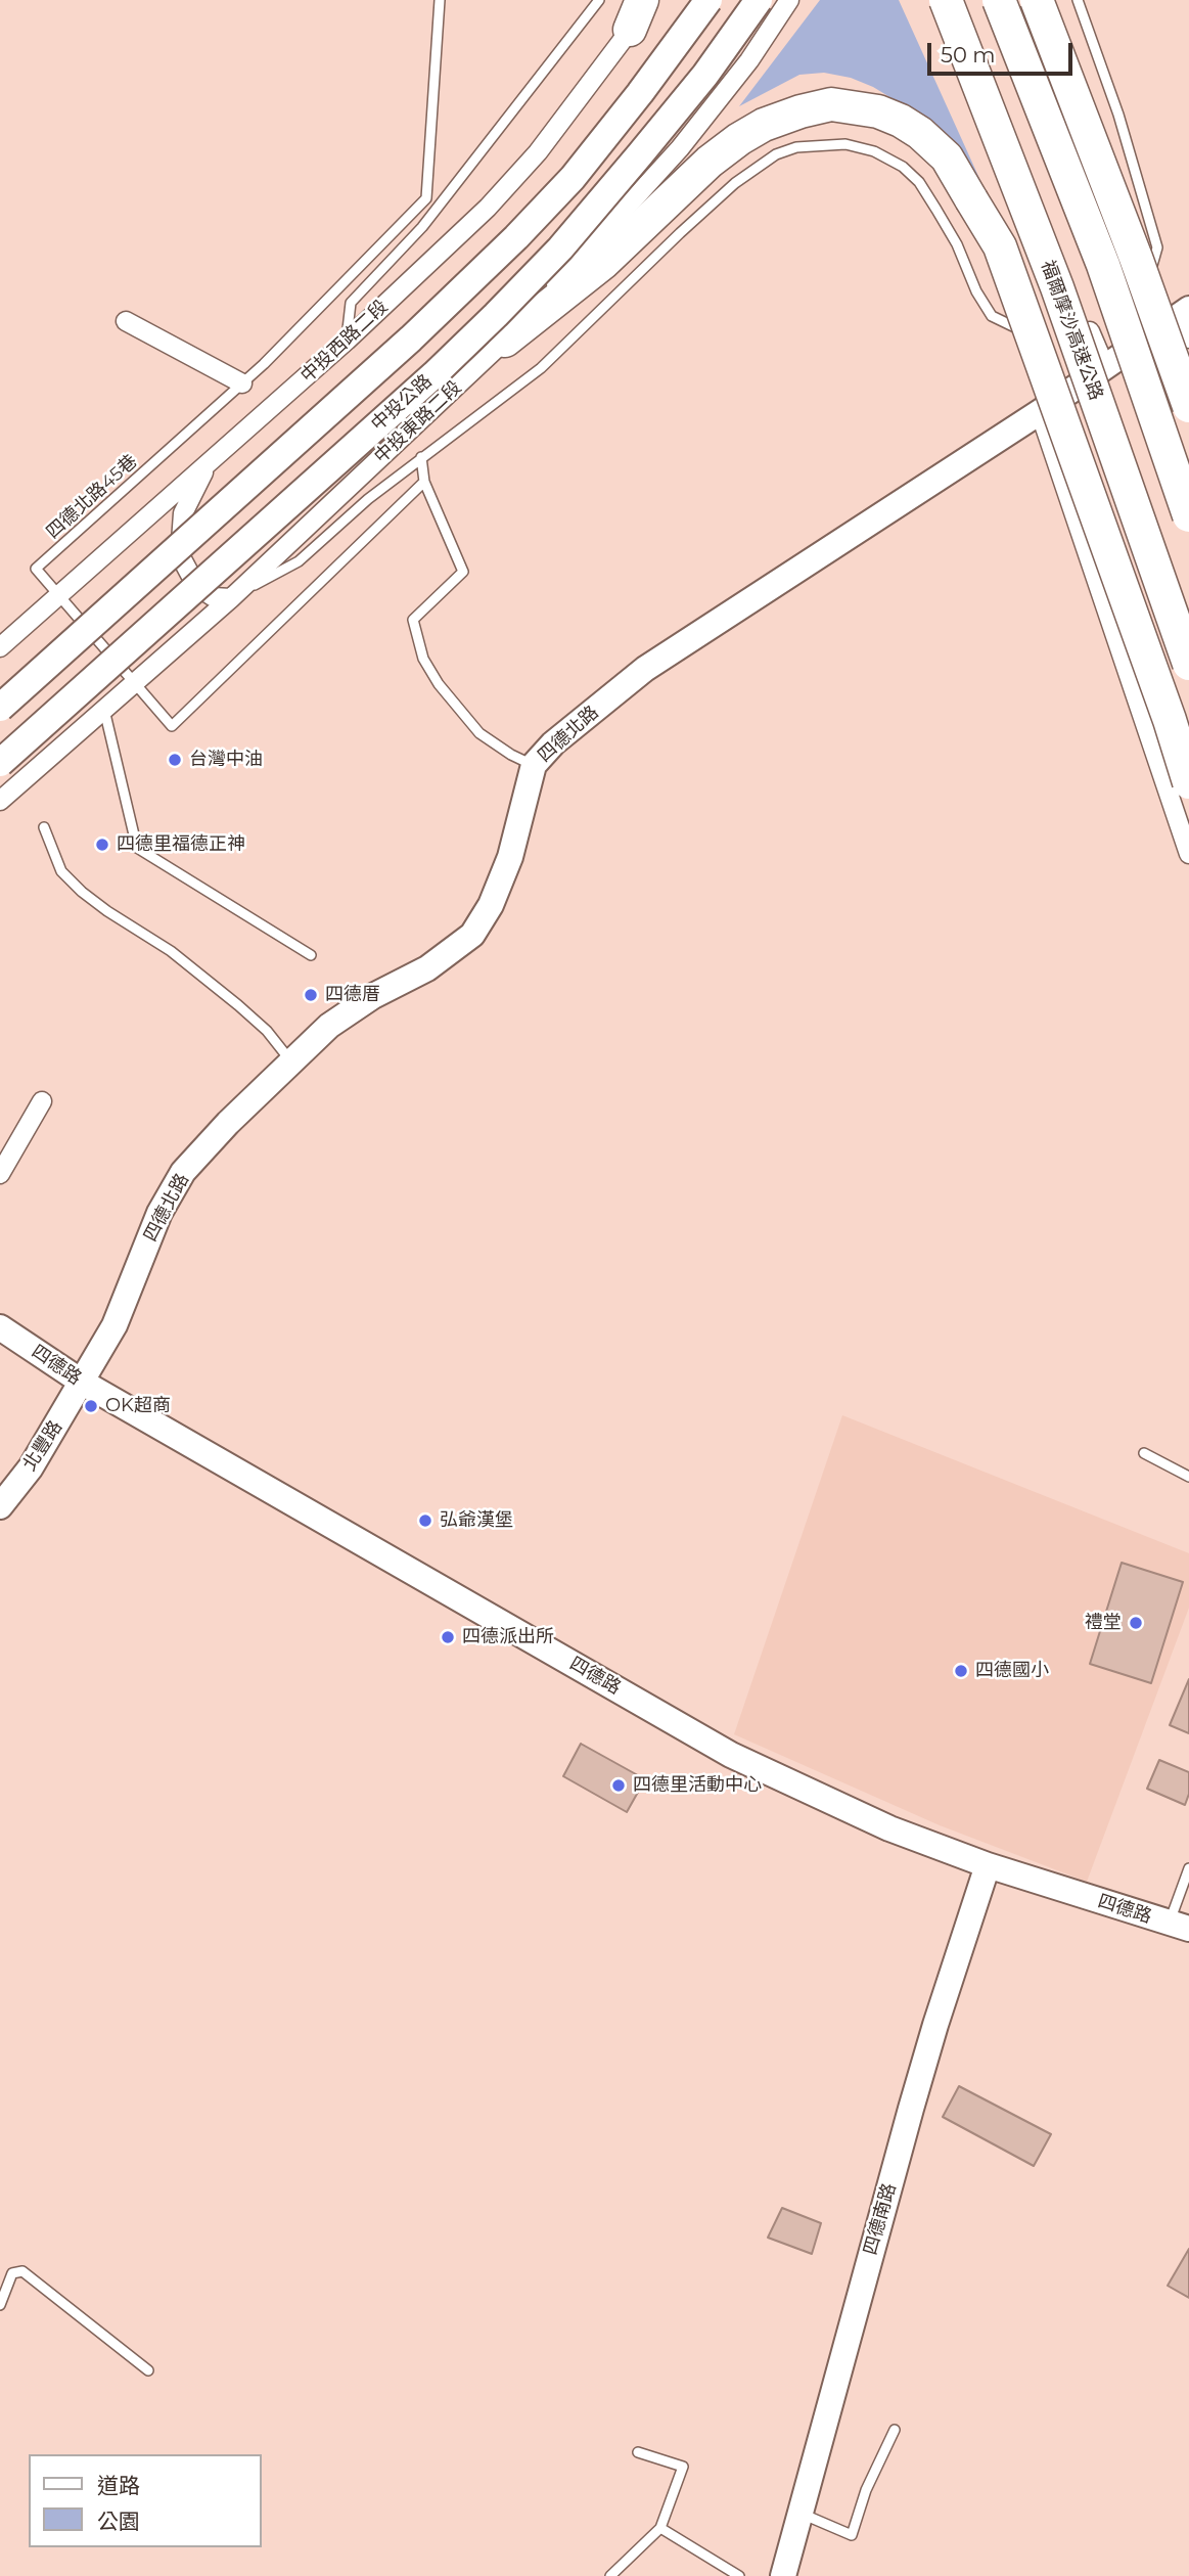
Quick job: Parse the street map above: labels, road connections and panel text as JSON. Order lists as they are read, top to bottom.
{
  "streets": {
    "highway": ["福爾摩沙高速公路"],
    "main road": ["中投公路"],
    "street": [
      "中投西路二段",
      "中投東路二段",
      "四德北路",
      "四德路",
      "北豐路",
      "四德南路"
    ],
    "lane": ["四德北路45巷"]
  },
  "crossings": [
    ["中投西路二段", "四德北路45巷"],
    ["中投東路二段", "四德北路45巷"],
    ["四德北路", "四德路"],
    ["四德北路", "北豐路"],
    ["四德路", "北豐路"],
    ["四德路", "四德南路"]
  ],
  "places": [
    "台灣中油",
    "四德里福德正神",
    "四德厝",
    "OK超商",
    "弘爺漢堡",
    "禮堂",
    "四德派出所",
    "四德國小",
    "四德里活動中心"
  ],
  "legend": ["道路", "公園"],
  "scale_bar": "50 m"
}
